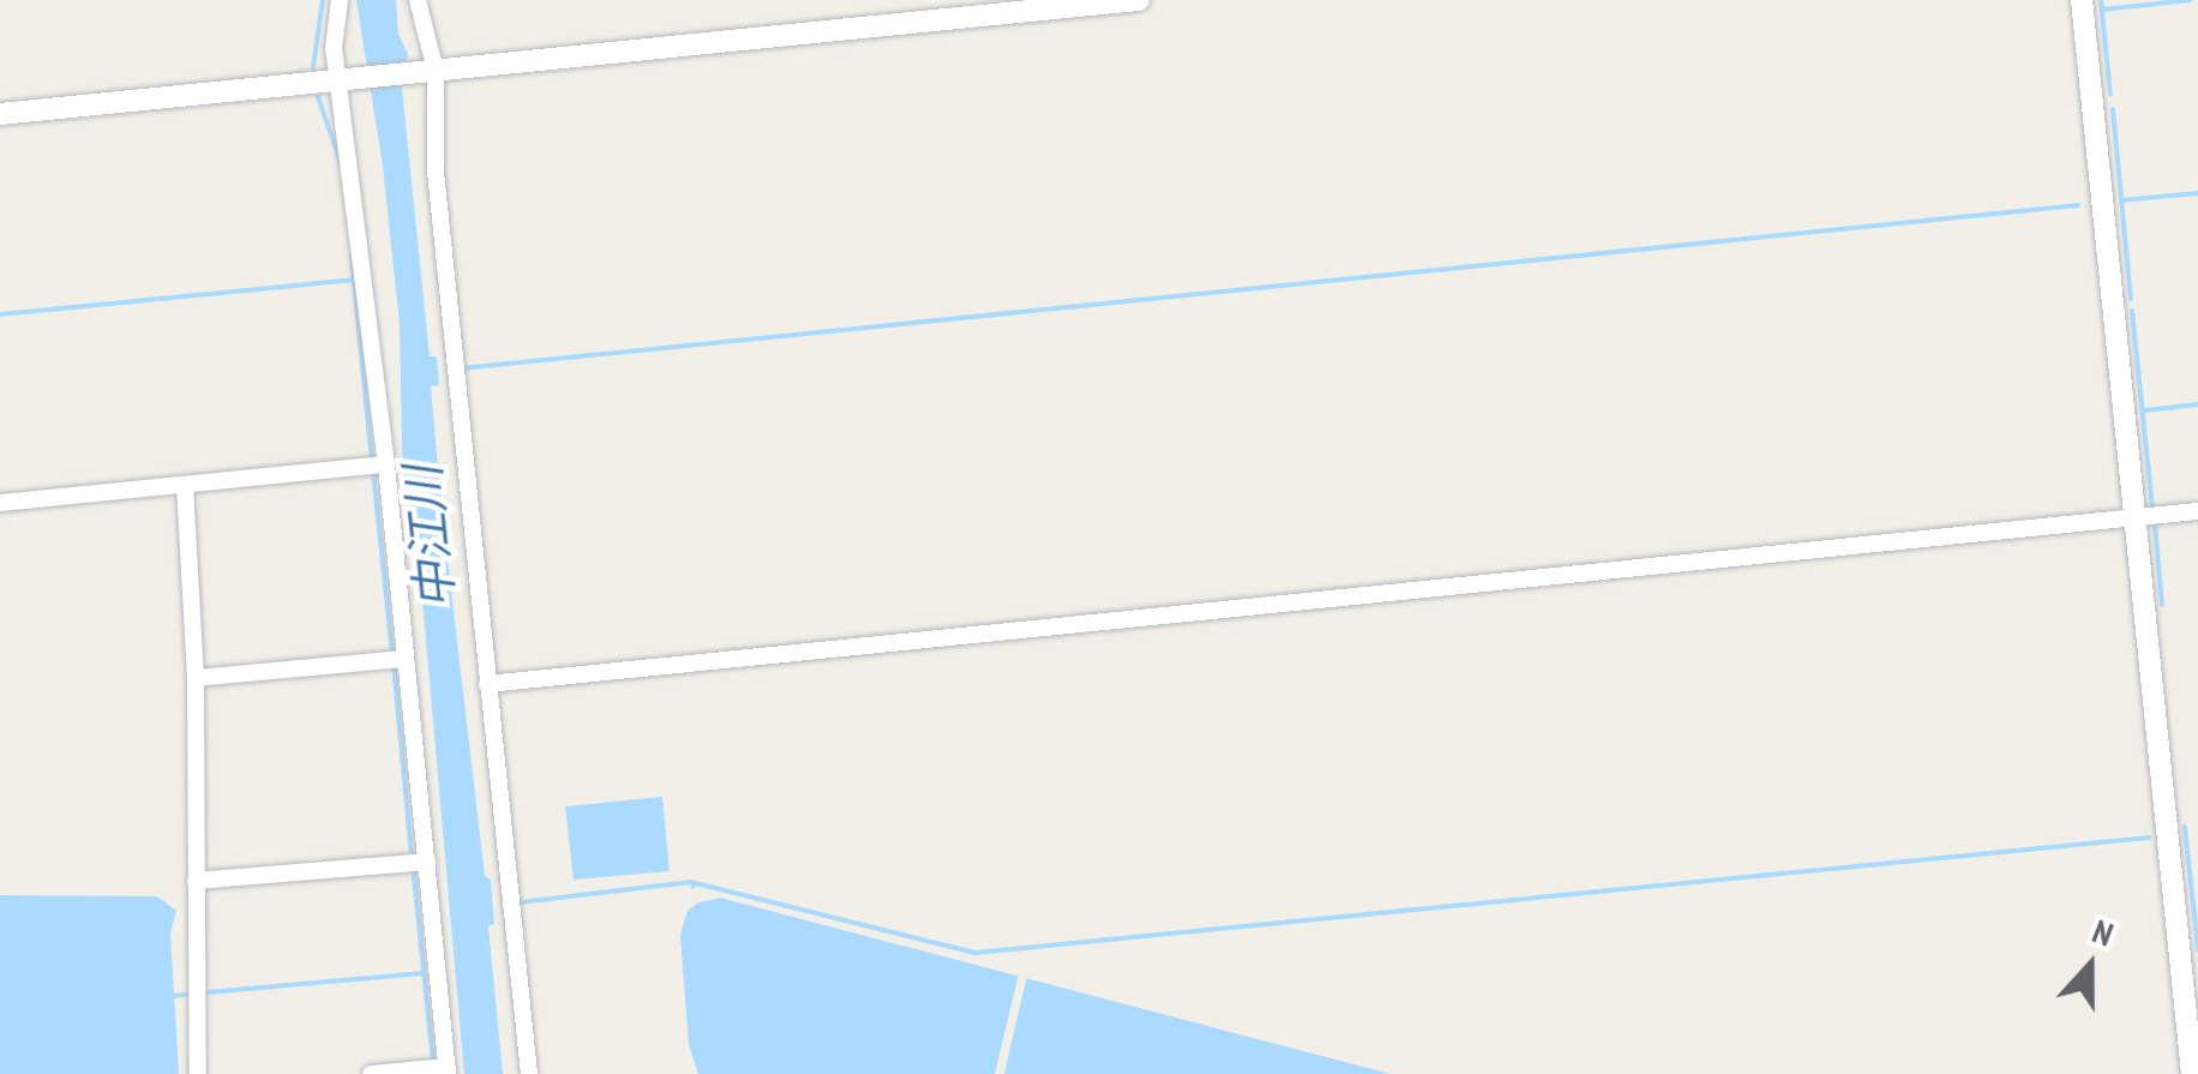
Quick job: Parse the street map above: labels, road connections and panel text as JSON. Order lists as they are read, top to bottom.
{
  "water": ["中江川"],
  "north": "top"
}
